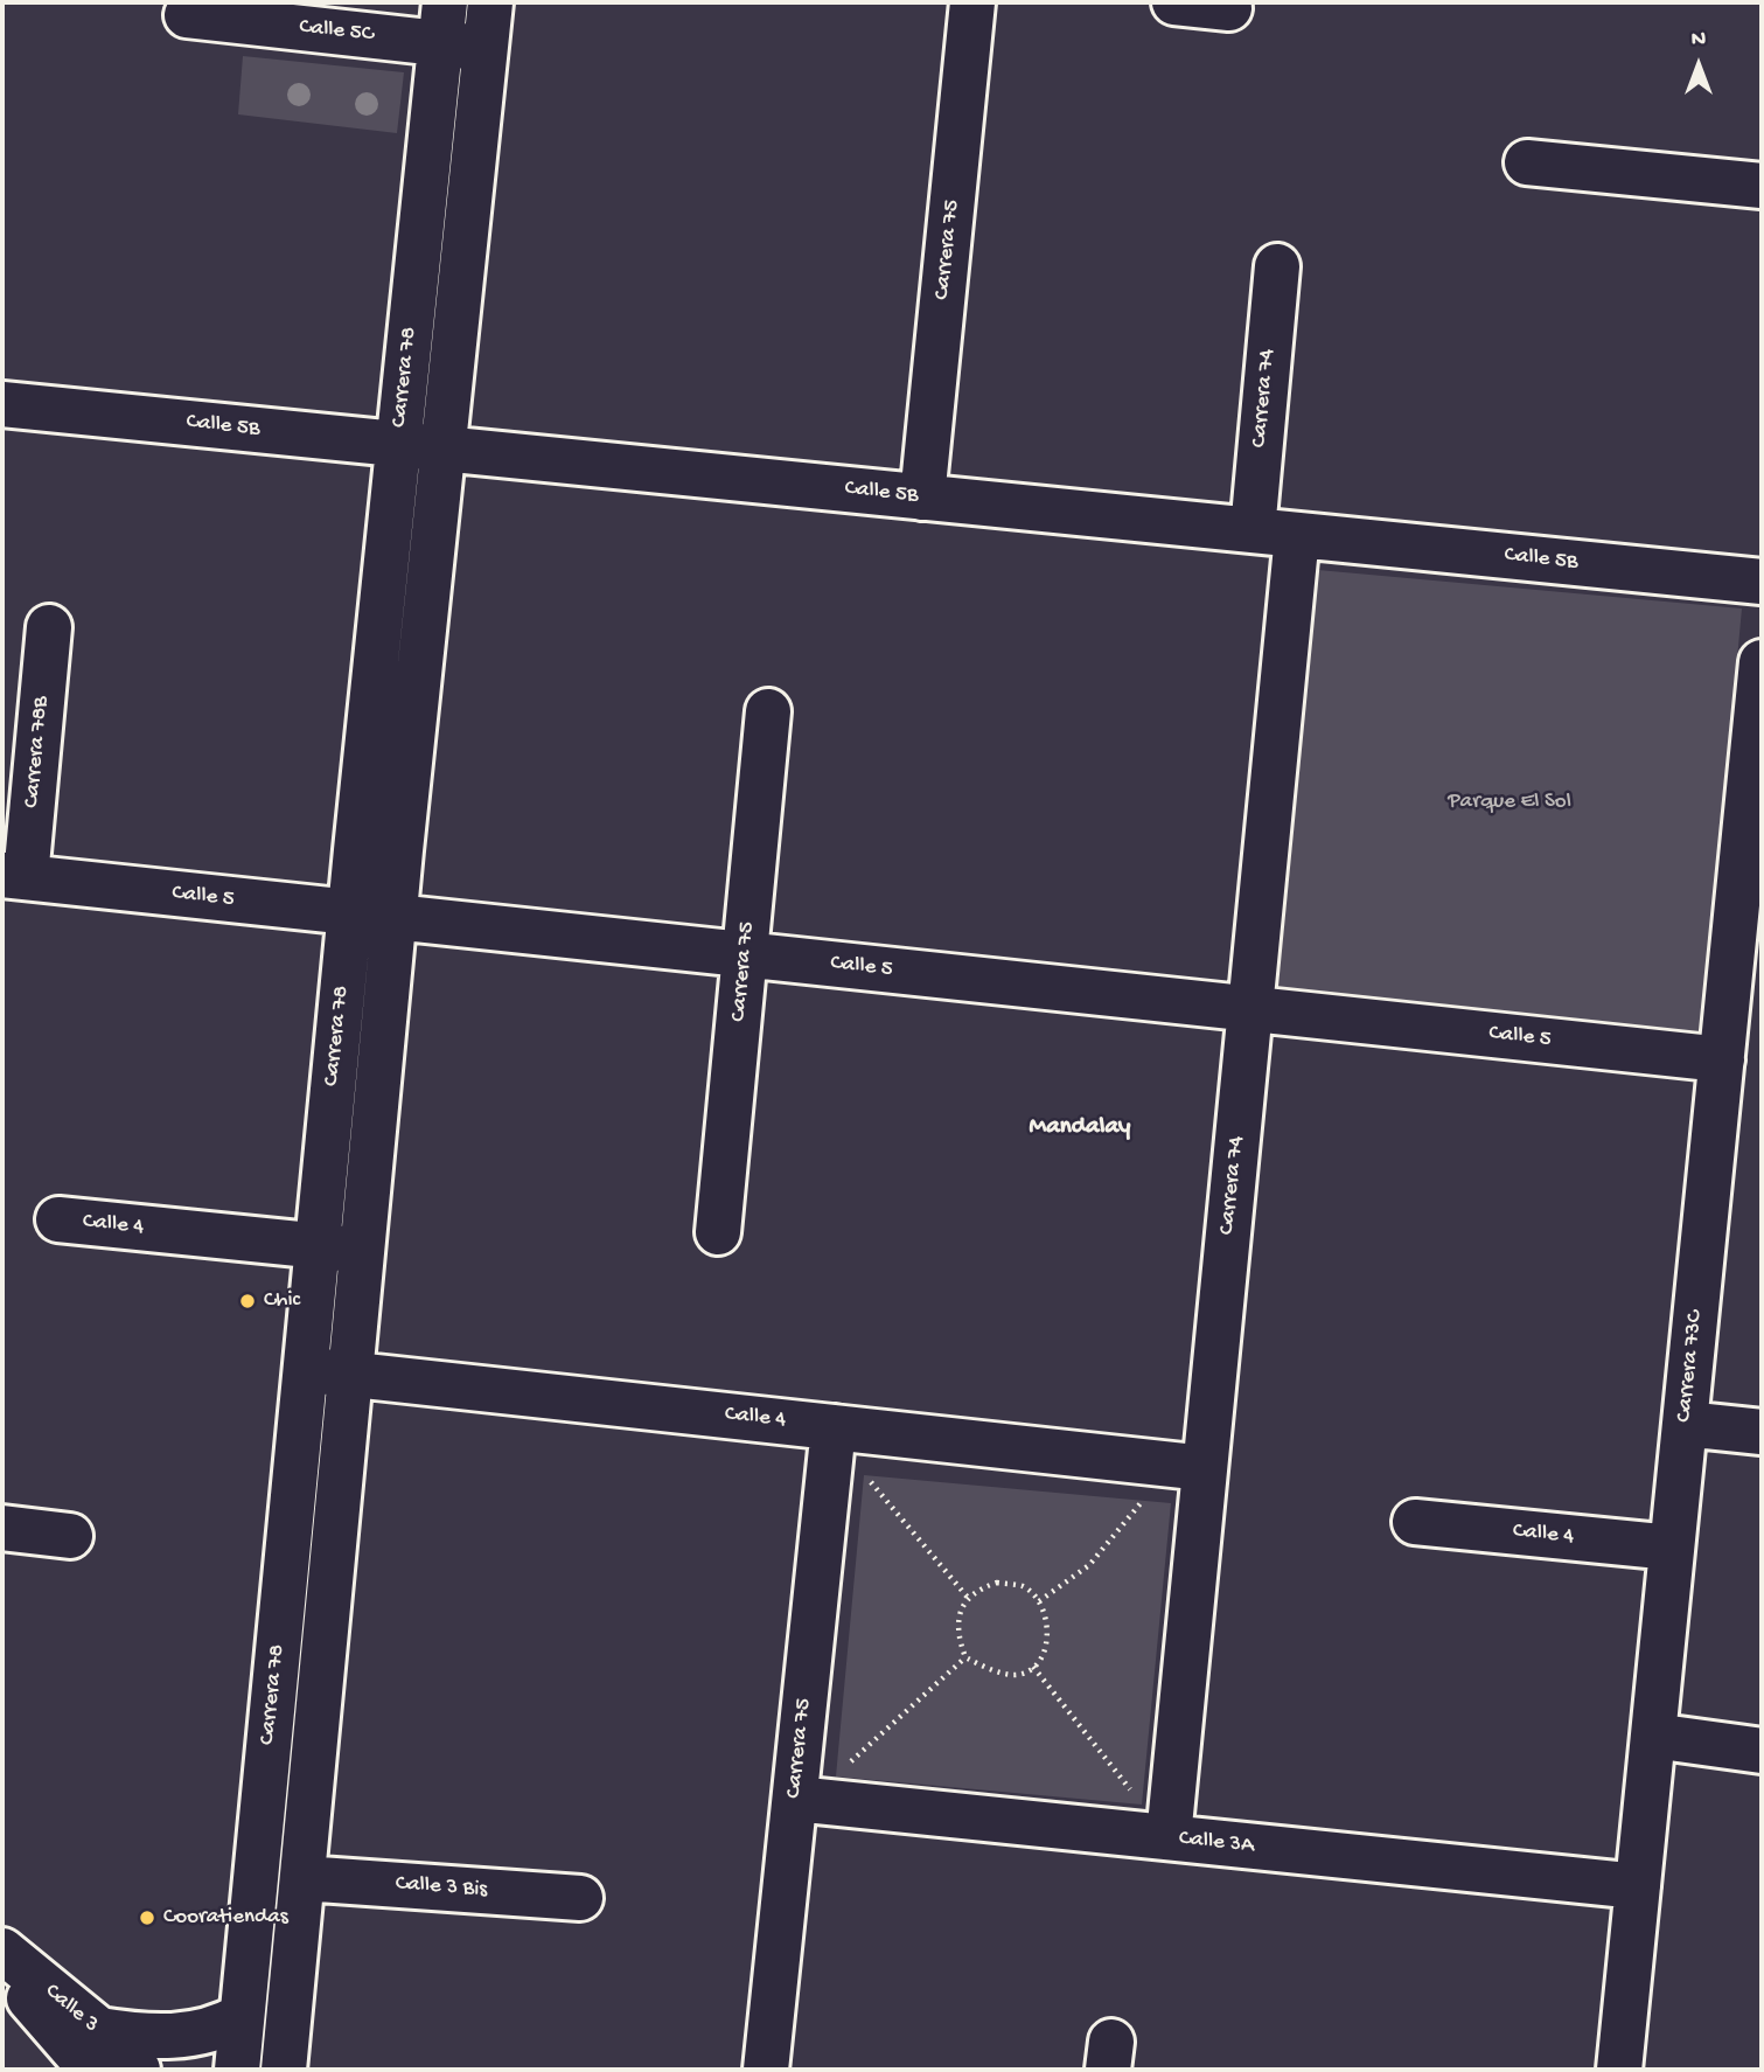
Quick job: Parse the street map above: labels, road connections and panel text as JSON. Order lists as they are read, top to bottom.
{
  "streets": {
    "street": [
      "Calle 5C",
      "Carrera 75",
      "Carrera 78",
      "Carrera 74",
      "Calle 5B",
      "Carrera 78B",
      "Calle 5",
      "Calle 4",
      "Carrera 73C",
      "Calle 3A",
      "Calle 3 Bis",
      "Calle 3"
    ]
  },
  "crossings": [
    ["Calle 5C", "Carrera 78"],
    ["Carrera 75", "Calle 5B"],
    ["Carrera 75", "Calle 5"],
    ["Carrera 75", "Calle 4"],
    ["Carrera 75", "Calle 3A"],
    ["Carrera 78", "Calle 5B"],
    ["Carrera 78", "Calle 5"],
    ["Carrera 78", "Calle 4"],
    ["Carrera 78", "Calle 3 Bis"],
    ["Carrera 74", "Calle 5B"],
    ["Carrera 74", "Calle 5"],
    ["Carrera 74", "Calle 4"],
    ["Carrera 74", "Calle 3A"],
    ["Carrera 78B", "Calle 5"],
    ["Calle 5", "Carrera 73C"],
    ["Calle 4", "Carrera 73C"],
    ["Carrera 73C", "Calle 3A"]
  ],
  "districts": ["Mandalay"],
  "parks": ["Parque El Sol"],
  "places": ["Chic", "Cooratiendas"],
  "north": "top"
}
